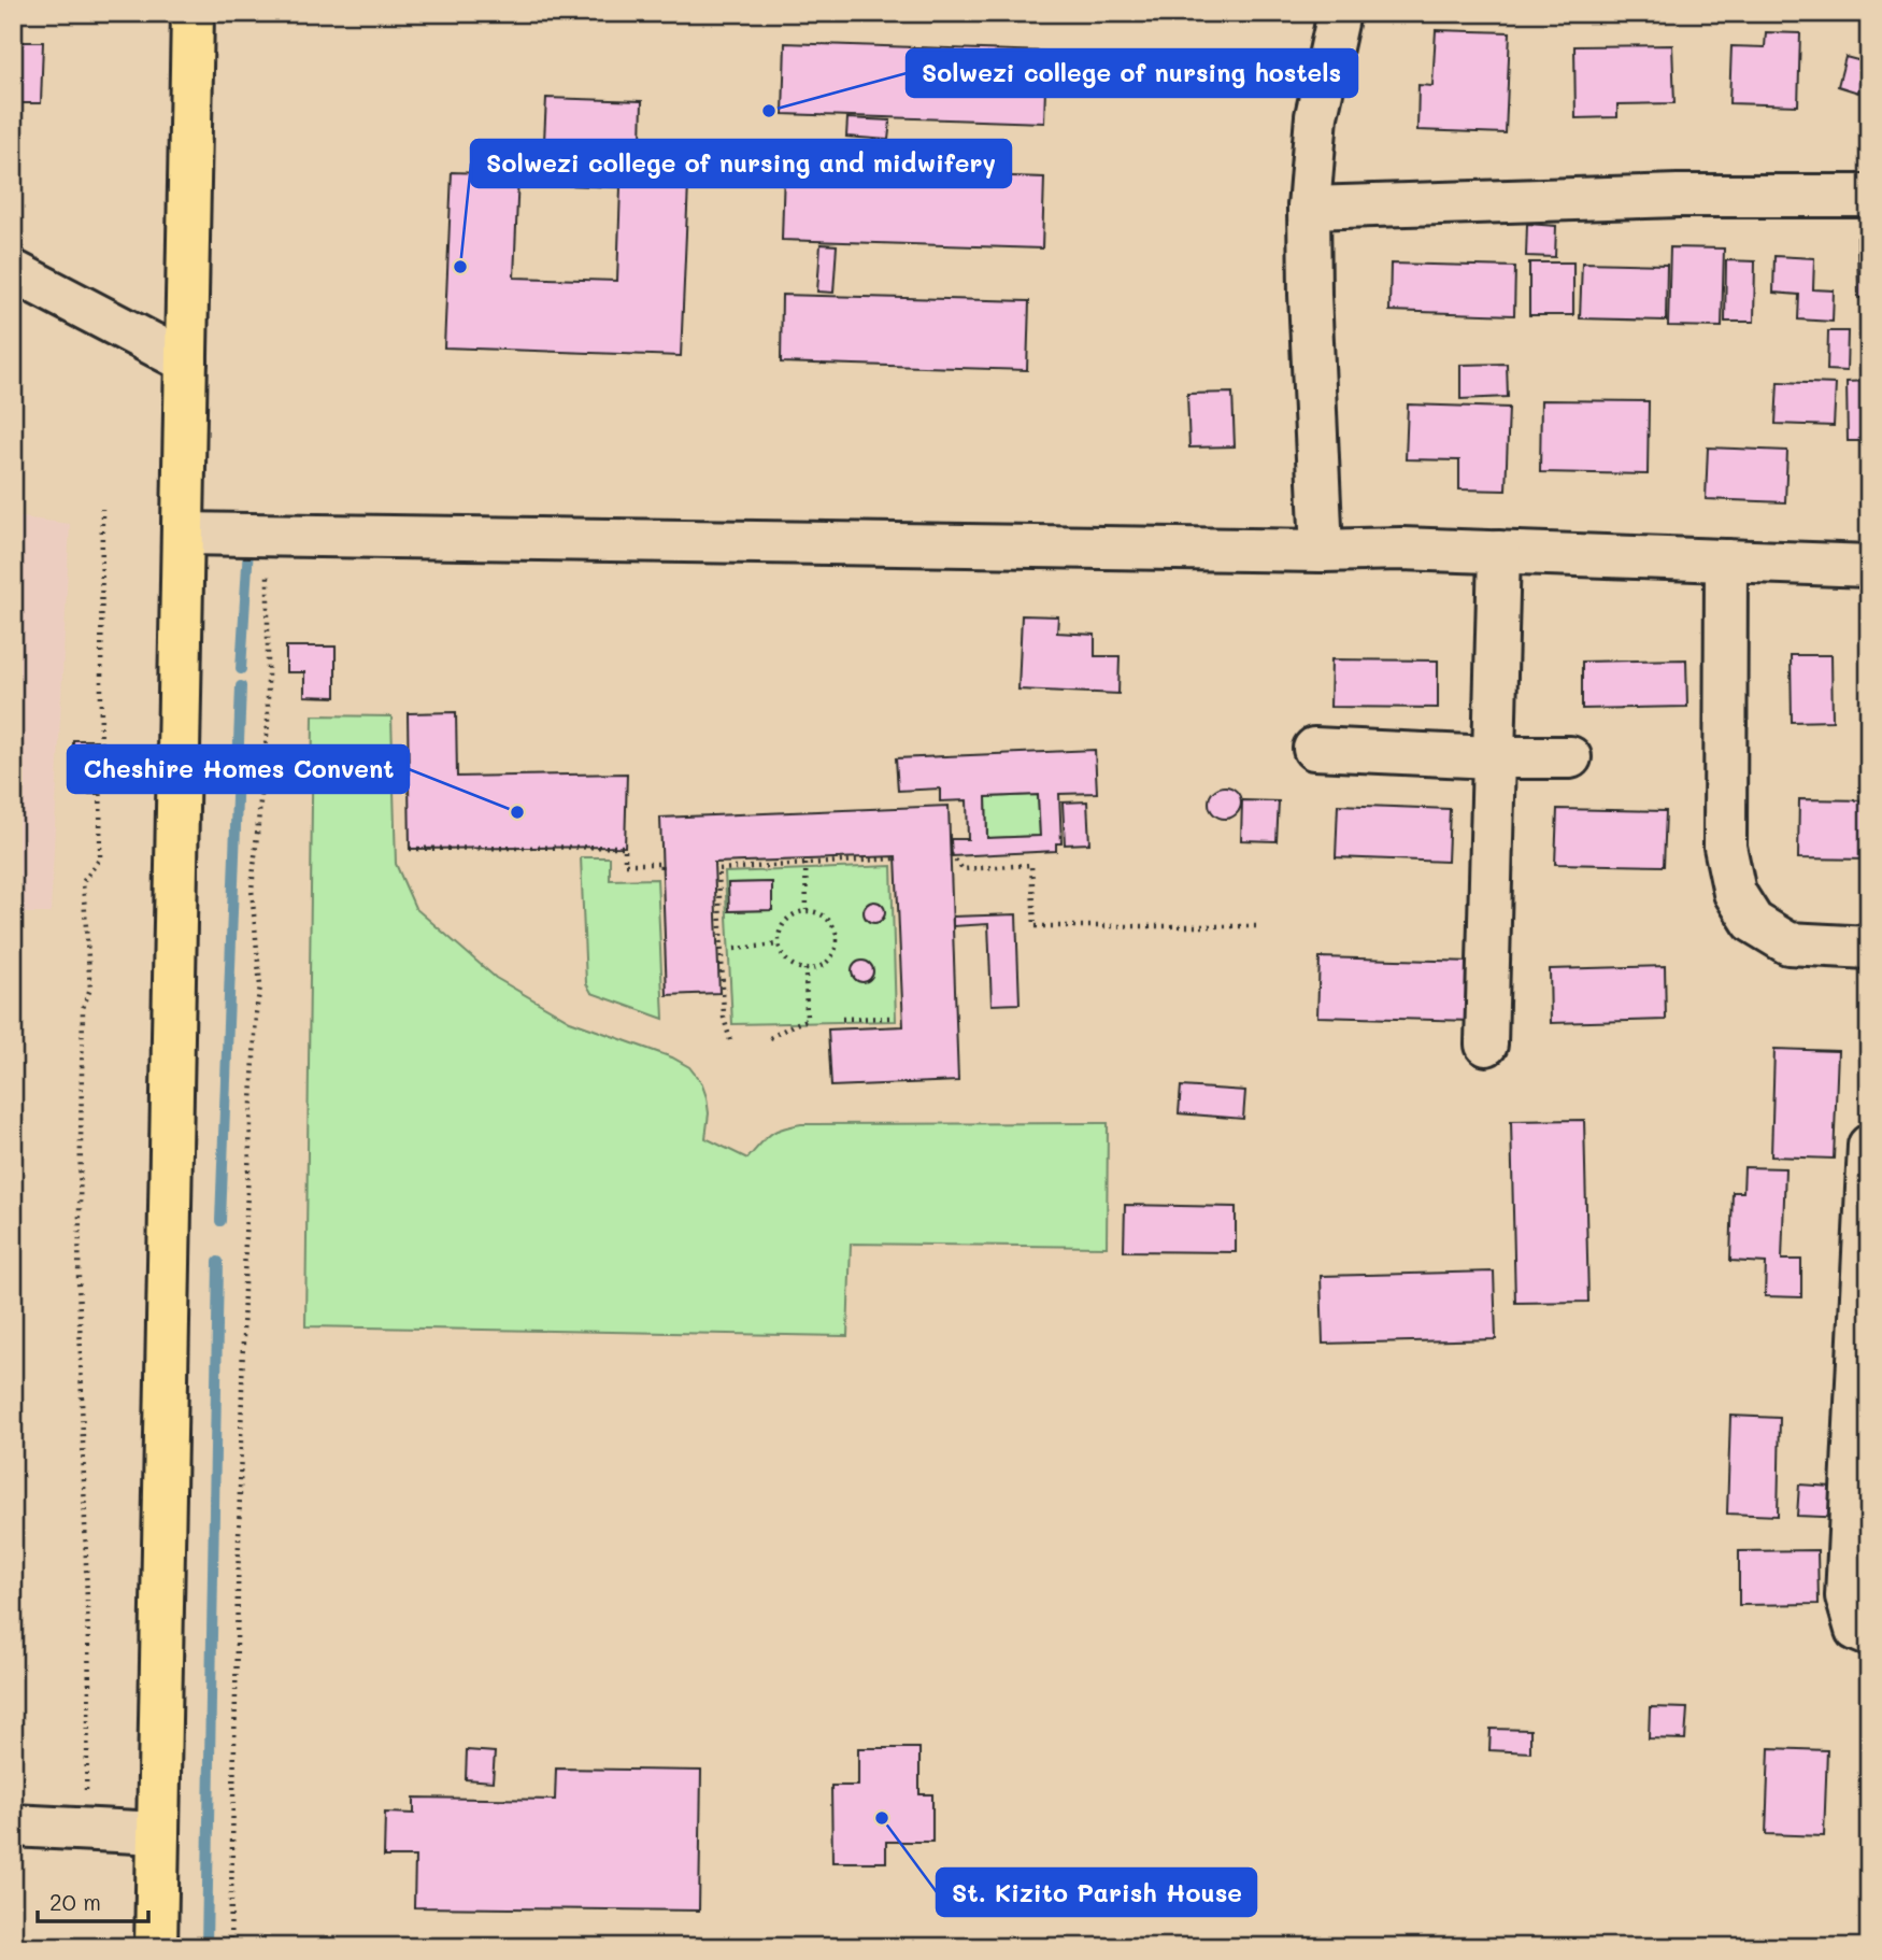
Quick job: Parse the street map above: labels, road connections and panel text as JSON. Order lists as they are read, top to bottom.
{
  "places": [
    "Solwezi college of nursing hostels",
    "Solwezi college of nursing and midwifery",
    "Cheshire Homes Convent",
    "St. Kizito Parish House"
  ],
  "scale_bar": "20 m"
}
